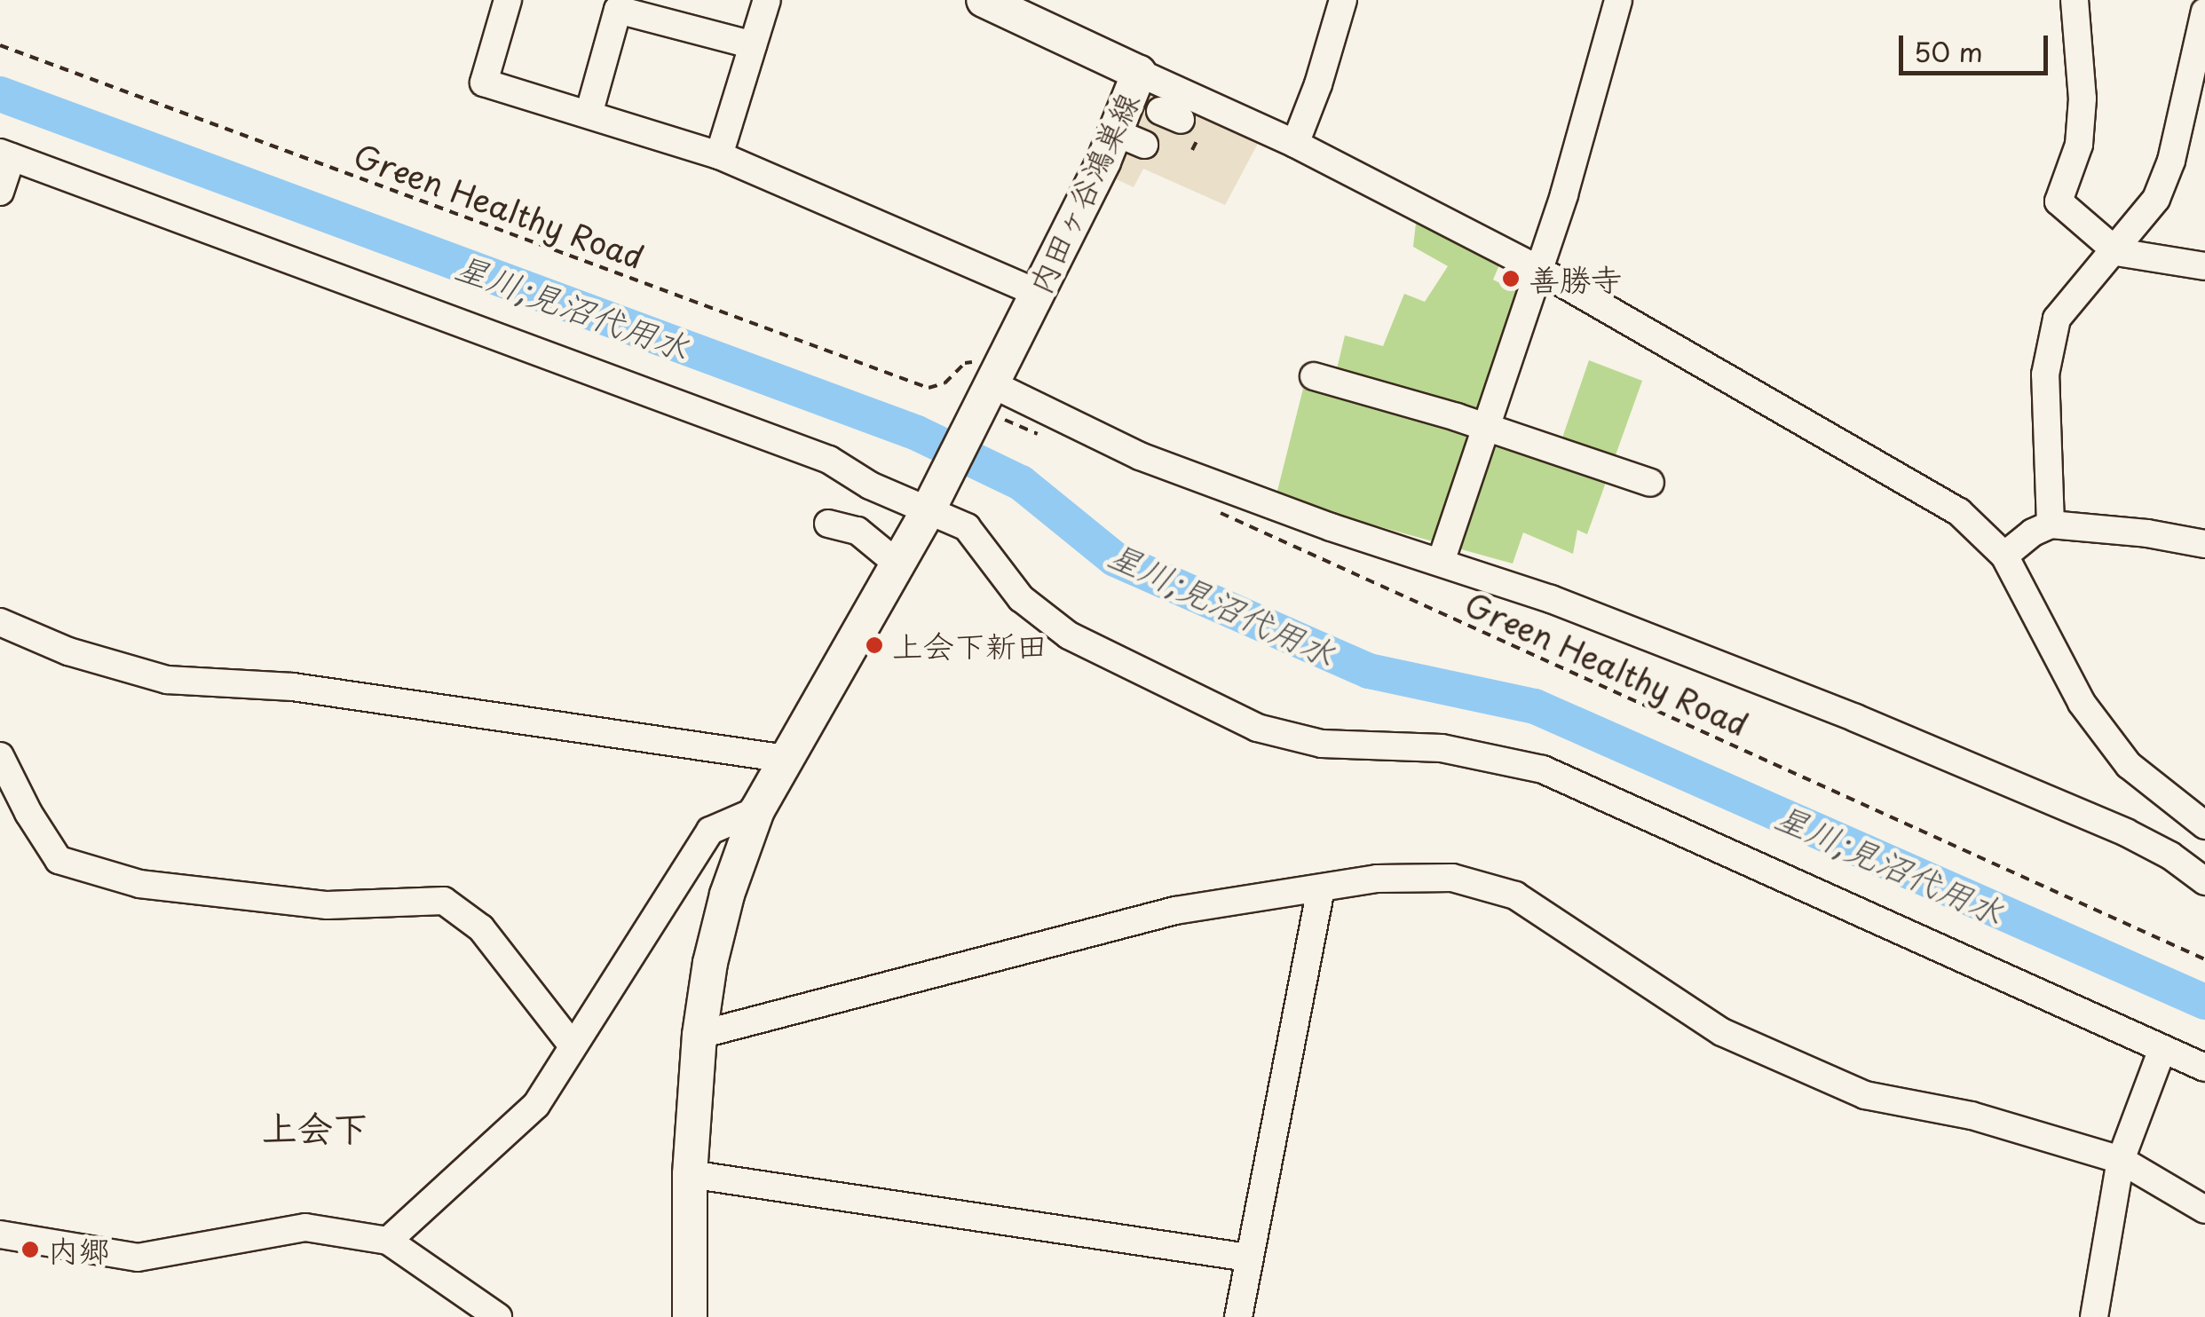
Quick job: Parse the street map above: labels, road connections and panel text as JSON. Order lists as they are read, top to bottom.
{
  "streets": {
    "main road": ["内田ヶ谷鴻巣線"],
    "path": ["Green Healthy Road"]
  },
  "crossings": [
    ["内田ヶ谷鴻巣線", "Green Healthy Road"]
  ],
  "districts": ["上会下"],
  "water": ["星川;見沼代用水"],
  "places": ["善勝寺", "上会下新田", "内郷"],
  "scale_bar": "50 m"
}
